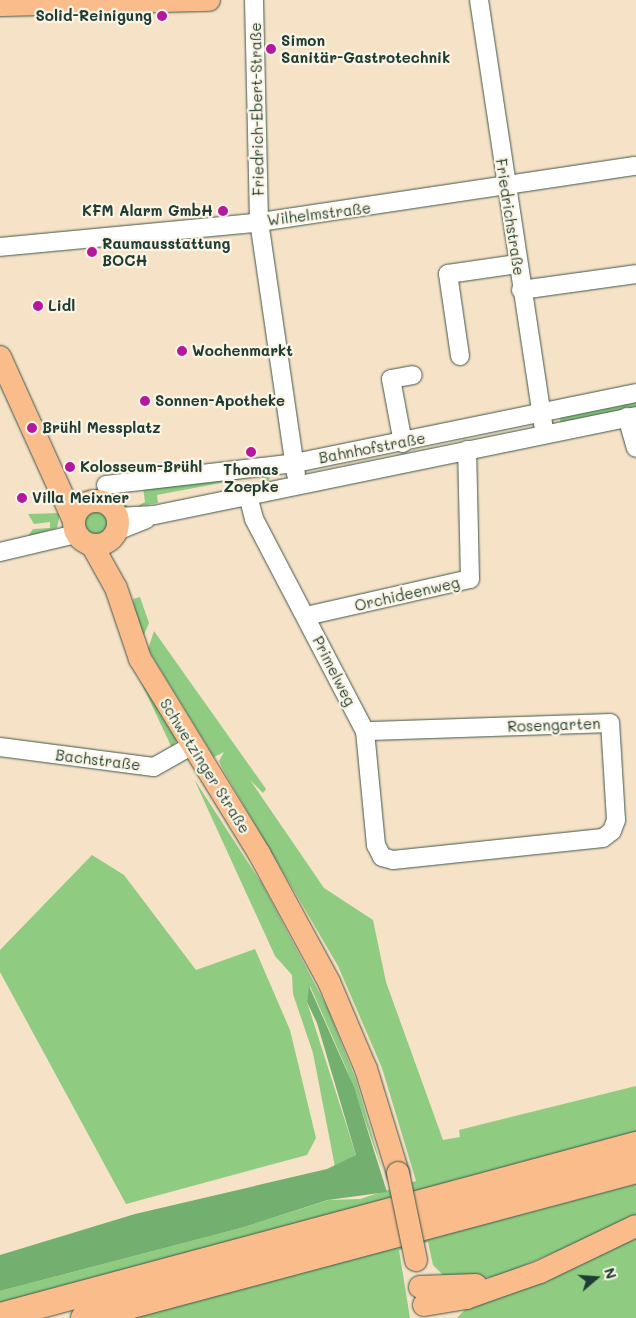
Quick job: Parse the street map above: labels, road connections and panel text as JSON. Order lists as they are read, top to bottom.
{
  "streets": {
    "main road": ["Schwetzinger Straße"],
    "street": [
      "Friedrich-Ebert-Straße",
      "Wilhelmstraße",
      "Friedrichstraße",
      "Bahnhofstraße",
      "Orchideenweg",
      "Primelweg",
      "Rosengarten",
      "Bachstraße"
    ]
  },
  "crossings": [
    ["Friedrich-Ebert-Straße", "Wilhelmstraße"],
    ["Friedrich-Ebert-Straße", "Bahnhofstraße"],
    ["Wilhelmstraße", "Friedrichstraße"],
    ["Friedrichstraße", "Bahnhofstraße"],
    ["Bahnhofstraße", "Orchideenweg"],
    ["Bahnhofstraße", "Primelweg"],
    ["Bahnhofstraße", "Schwetzinger Straße"],
    ["Orchideenweg", "Primelweg"],
    ["Primelweg", "Rosengarten"],
    ["Bachstraße", "Schwetzinger Straße"]
  ],
  "places": [
    "Solid-Reinigung",
    "Simon Sanitär-Gastrotechnik",
    "KFM Alarm GmbH",
    "Raumausstattung BOCH",
    "Lidl",
    "Wochenmarkt",
    "Sonnen-Apotheke",
    "Brühl Messplatz",
    "Thomas Zoepke",
    "Kolosseum-Brühl",
    "Villa Meixner"
  ],
  "north": "right"
}
